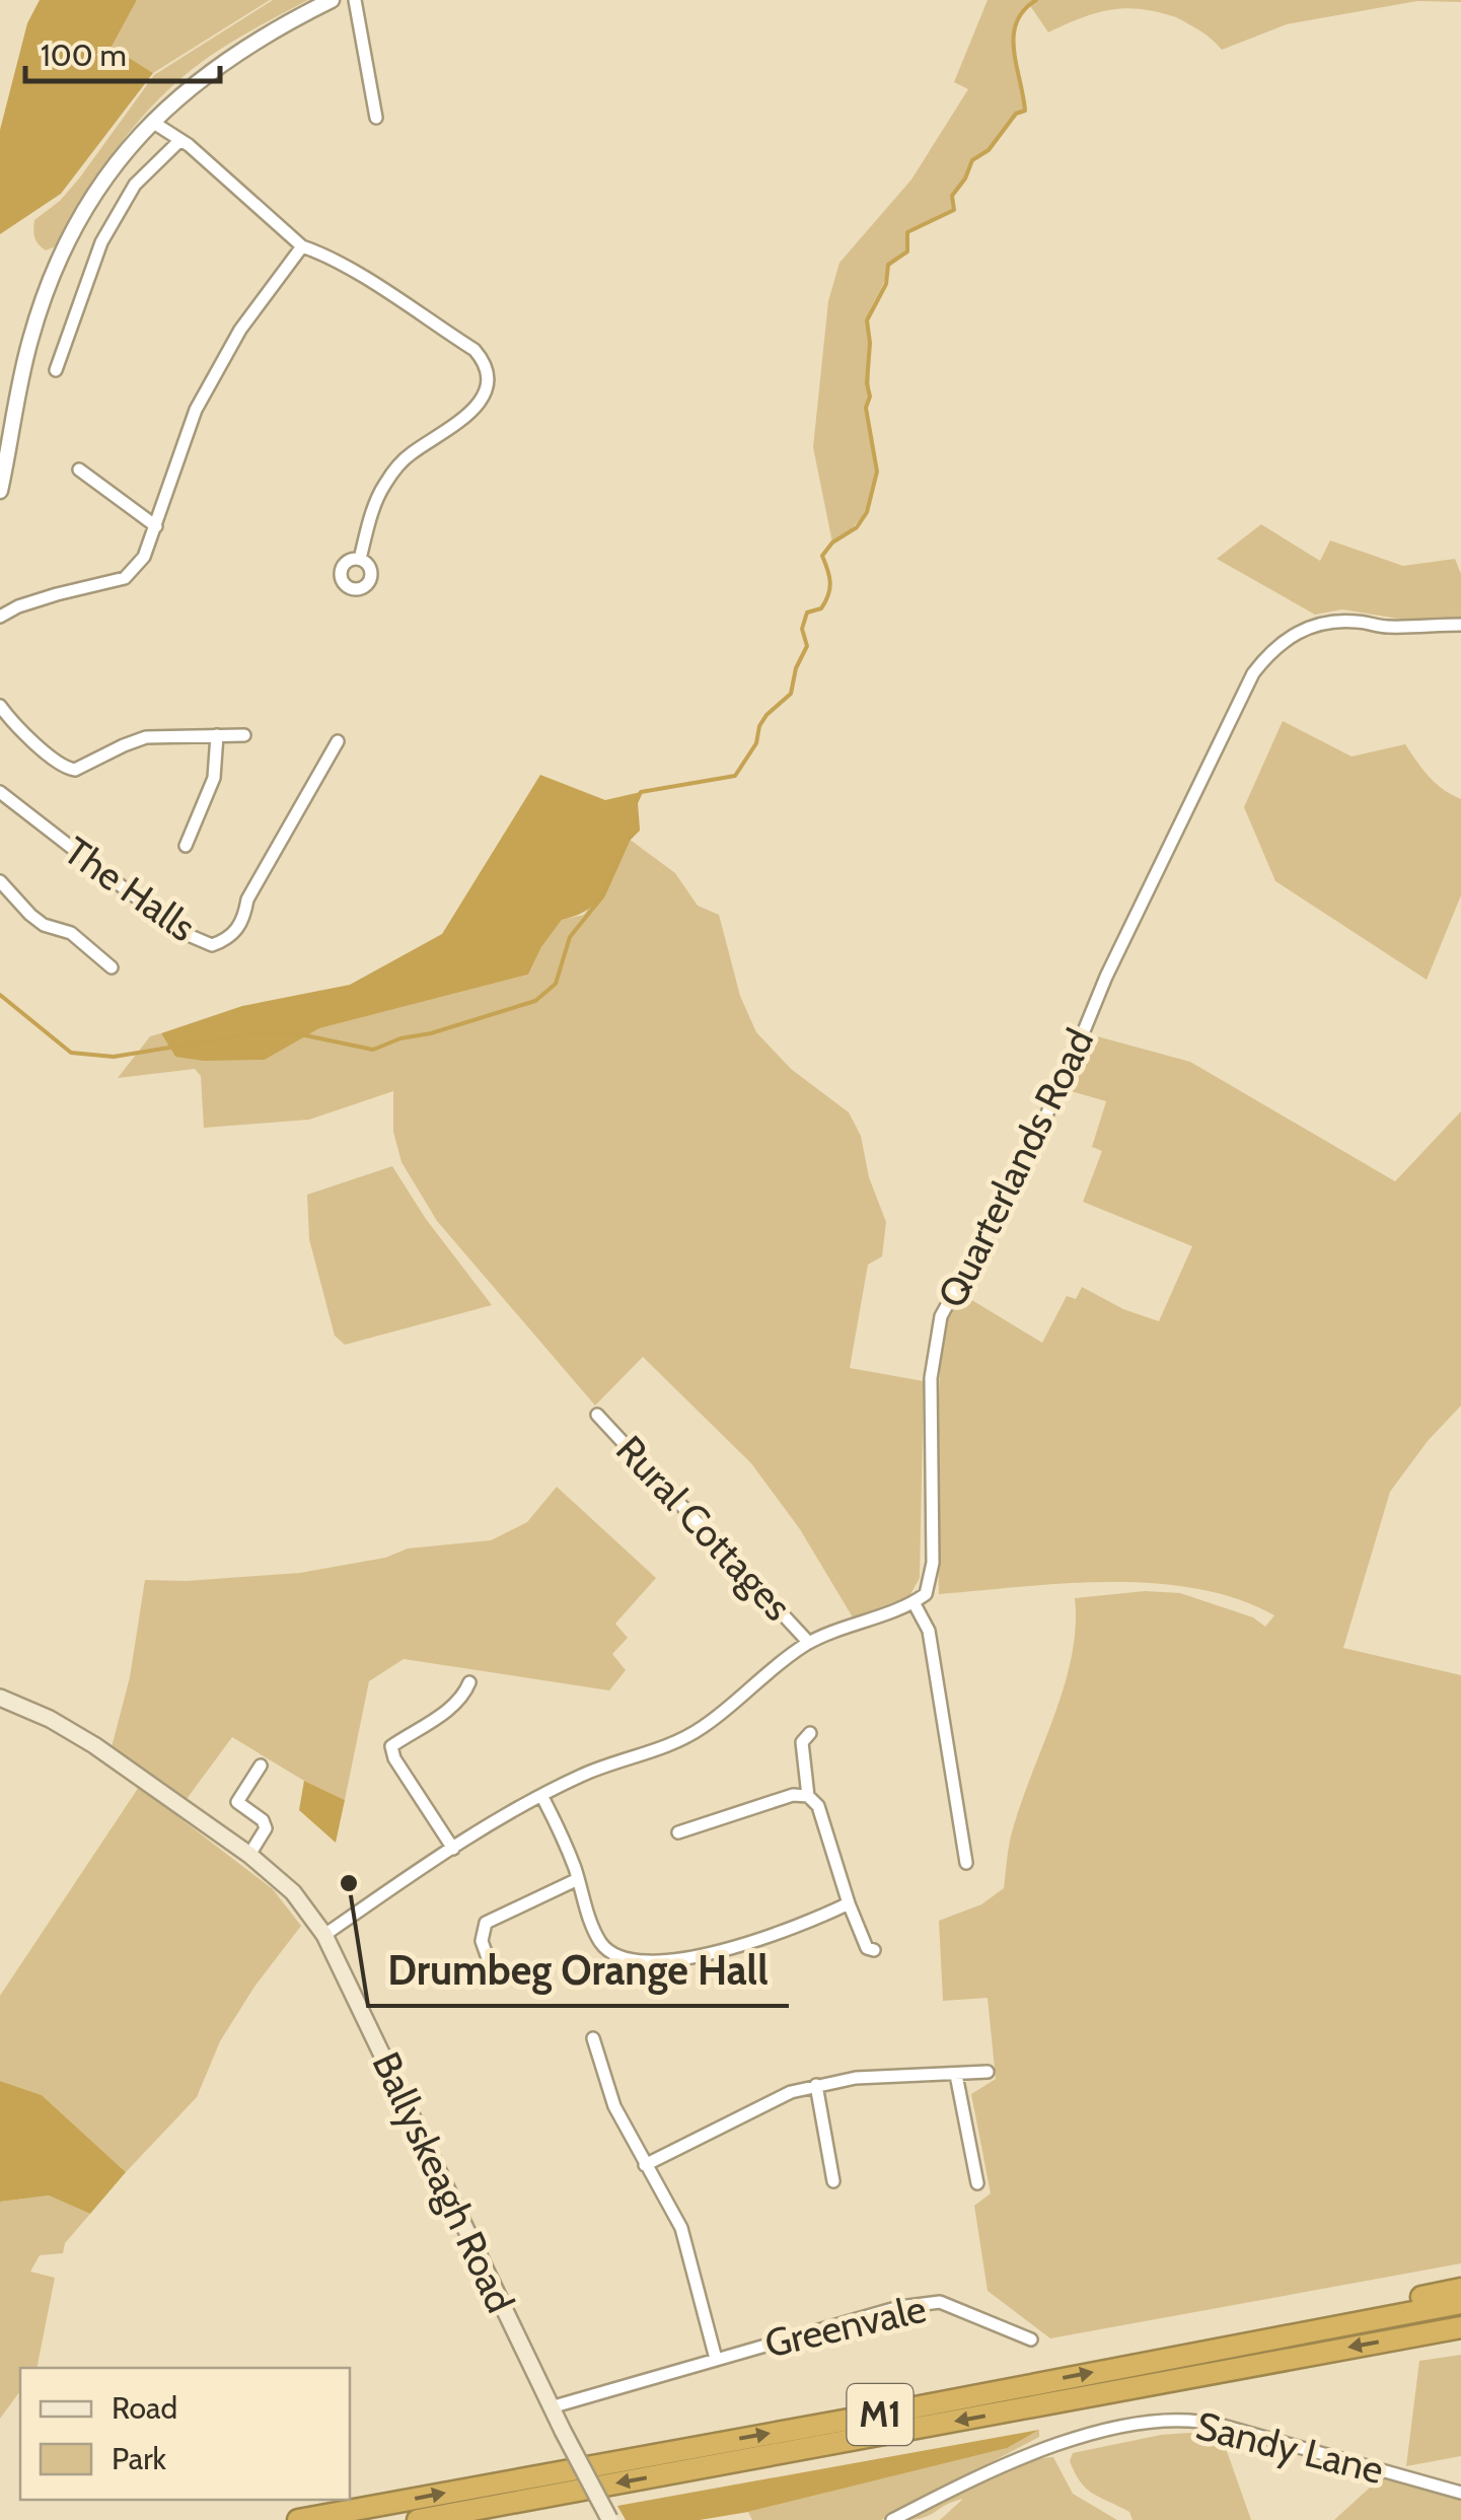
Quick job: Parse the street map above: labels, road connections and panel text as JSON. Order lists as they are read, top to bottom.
{
  "streets": {
    "highway": ["M1"],
    "main road": ["Ballyskeagh Road"],
    "street": [
      "The Halls",
      "Quarterlands Road",
      "Rural Cottages",
      "Greenvale",
      "Sandy Lane"
    ]
  },
  "crossings": [
    ["Ballyskeagh Road", "Greenvale"]
  ],
  "places": ["Drumbeg Orange Hall"],
  "legend": ["Road", "Park"],
  "scale_bar": "100 m"
}
